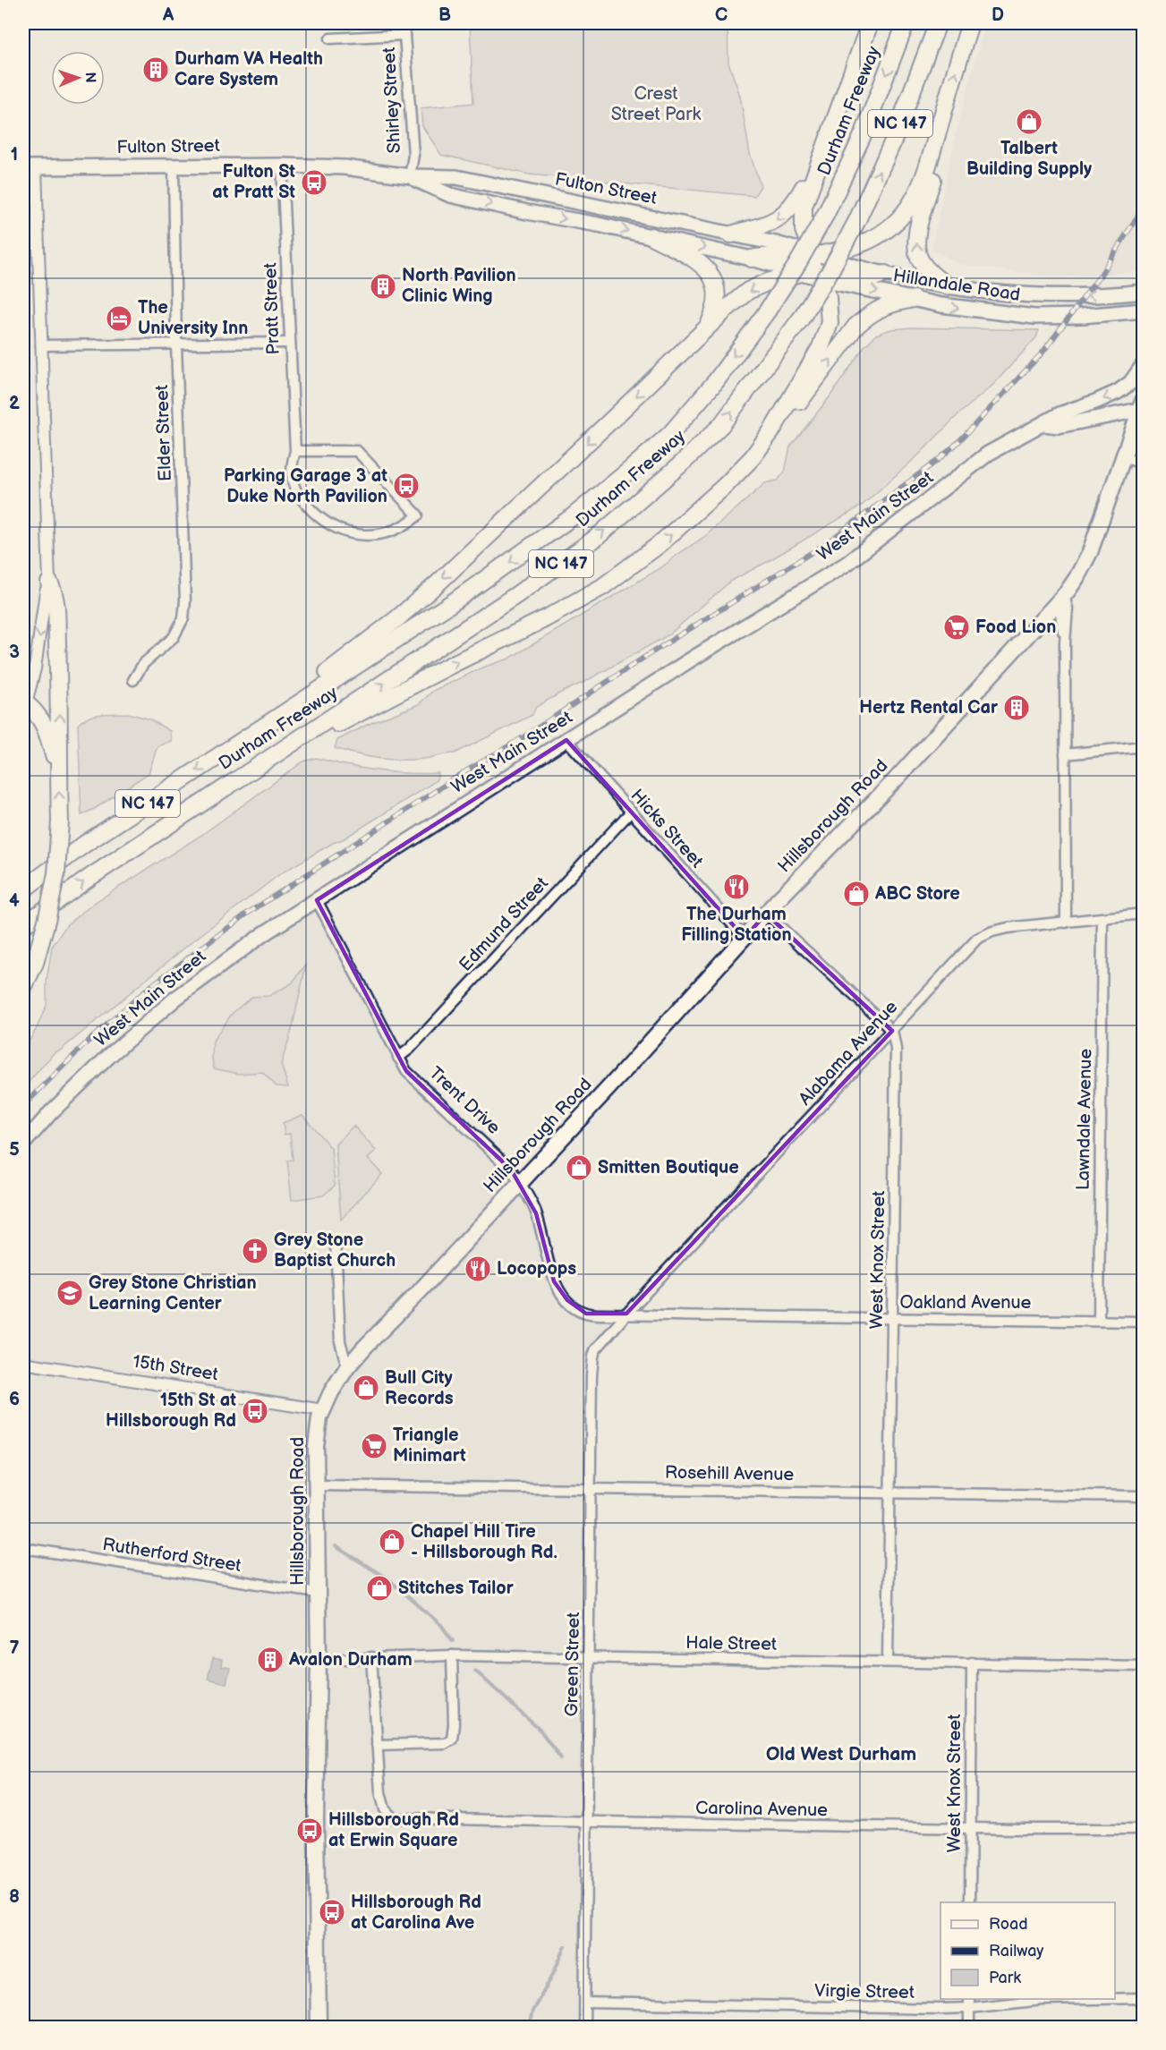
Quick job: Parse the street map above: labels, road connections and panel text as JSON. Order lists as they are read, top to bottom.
{
  "streets": {
    "highway": ["Durham Freeway", "NC 147"],
    "main road": [
      "Fulton Street",
      "Hillandale Road",
      "West Main Street",
      "Hillsborough Road"
    ],
    "street": [
      "Shirley Street",
      "Pratt Street",
      "Elder Street",
      "Hicks Street",
      "Edmund Street",
      "Alabama Avenue",
      "Trent Drive",
      "Lawndale Avenue",
      "West Knox Street",
      "Oakland Avenue",
      "15th Street",
      "Rosehill Avenue",
      "Rutherford Street",
      "Hale Street",
      "Green Street",
      "Carolina Avenue",
      "Virgie Street"
    ]
  },
  "crossings": [
    ["Shirley Street", "Fulton Street"],
    ["Fulton Street", "Hillandale Road"],
    ["Fulton Street", "Pratt Street"],
    ["Fulton Street", "Elder Street"],
    ["West Main Street", "Hillsborough Road"],
    ["West Main Street", "Hicks Street"],
    ["West Main Street", "Trent Drive"],
    ["Hillsborough Road", "Hicks Street"],
    ["Hillsborough Road", "Trent Drive"],
    ["Hillsborough Road", "15th Street"],
    ["Hillsborough Road", "Rosehill Avenue"],
    ["Hillsborough Road", "Rutherford Street"],
    ["Hillsborough Road", "Hale Street"],
    ["Hicks Street", "Edmund Street"],
    ["Edmund Street", "Trent Drive"],
    ["Alabama Avenue", "Trent Drive"],
    ["Alabama Avenue", "Lawndale Avenue"],
    ["Alabama Avenue", "West Knox Street"],
    ["Alabama Avenue", "Oakland Avenue"],
    ["Alabama Avenue", "Green Street"],
    ["Trent Drive", "Oakland Avenue"],
    ["Trent Drive", "Green Street"],
    ["Lawndale Avenue", "Oakland Avenue"],
    ["West Knox Street", "Oakland Avenue"],
    ["West Knox Street", "Rosehill Avenue"],
    ["West Knox Street", "Hale Street"],
    ["West Knox Street", "Carolina Avenue"],
    ["Oakland Avenue", "Green Street"],
    ["Rosehill Avenue", "Green Street"],
    ["Hale Street", "Green Street"],
    ["Green Street", "Carolina Avenue"],
    ["Green Street", "Virgie Street"]
  ],
  "districts": ["Old West Durham"],
  "parks": ["Crest Street Park"],
  "places": {
    "building": [
      "Durham VA Health Care System",
      "North Pavilion Clinic Wing",
      "Hertz Rental Car",
      "Avalon Durham"
    ],
    "shop": [
      "Talbert Building Supply",
      "ABC Store",
      "Smitten Boutique",
      "Bull City Records",
      "Chapel Hill Tire - Hillsborough Rd.",
      "Stitches Tailor"
    ],
    "bus stop": [
      "Fulton St at Pratt St",
      "Parking Garage 3 at Duke North Pavilion",
      "15th St at Hillsborough Rd",
      "Hillsborough Rd at Erwin Square",
      "Hillsborough Rd at Carolina Ave"
    ],
    "hotel": ["The University Inn"],
    "supermarket": ["Food Lion", "Triangle Minimart"],
    "restaurant": ["The Durham Filling Station", "Locopops"],
    "church": ["Grey Stone Baptist Church"],
    "school or university": ["Grey Stone Christian Learning Center"]
  },
  "legend": ["Road", "Railway", "Park"],
  "north": "right",
  "grid": {
    "columns": [
      "A",
      "B",
      "C",
      "D"
    ],
    "rows": [
      "1",
      "2",
      "3",
      "4",
      "5",
      "6",
      "7",
      "8"
    ]
  }
}
